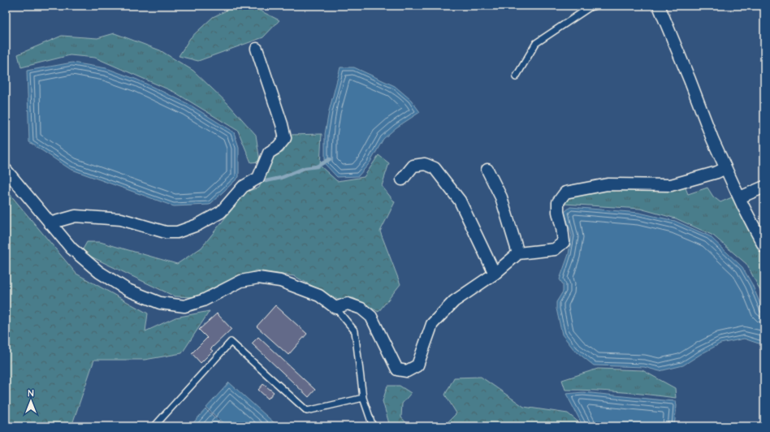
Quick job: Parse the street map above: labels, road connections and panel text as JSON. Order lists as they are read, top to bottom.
{
  "north": "top"
}
